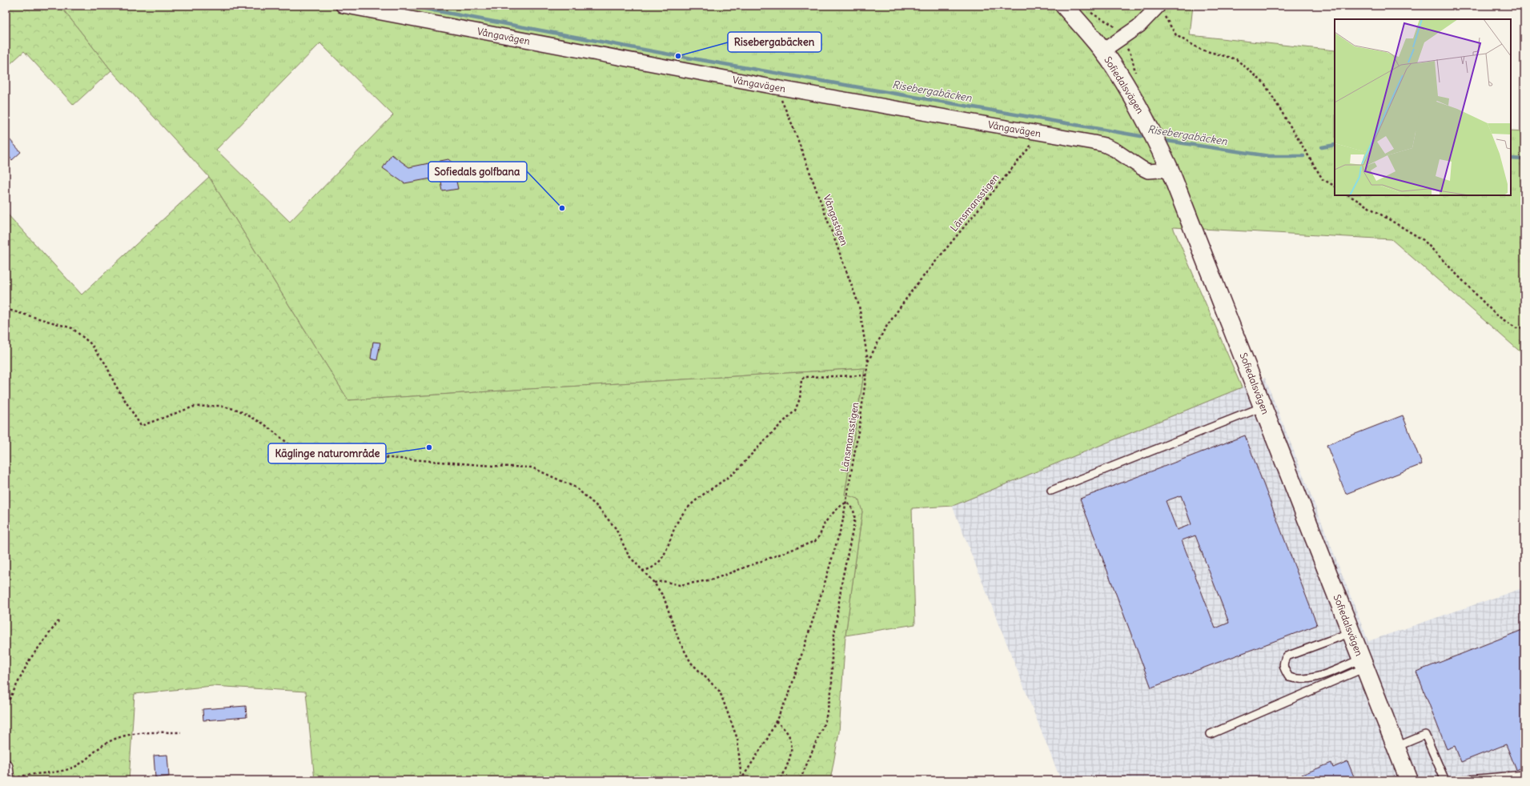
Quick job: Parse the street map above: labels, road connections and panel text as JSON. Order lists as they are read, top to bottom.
{
  "streets": {
    "main road": ["Sofiedalsvägen"],
    "street": ["Vångavägen"],
    "path": ["Länsmansstigen", "Vångastigen"]
  },
  "crossings": [
    ["Vångavägen", "Sofiedalsvägen"],
    ["Vångavägen", "Länsmansstigen"],
    ["Vångavägen", "Vångastigen"],
    ["Länsmansstigen", "Vångastigen"]
  ],
  "water": ["Risebergabäcken"],
  "places": ["Risebergabäcken", "Sofiedals golfbana", "Käglinge naturområde"]
}
